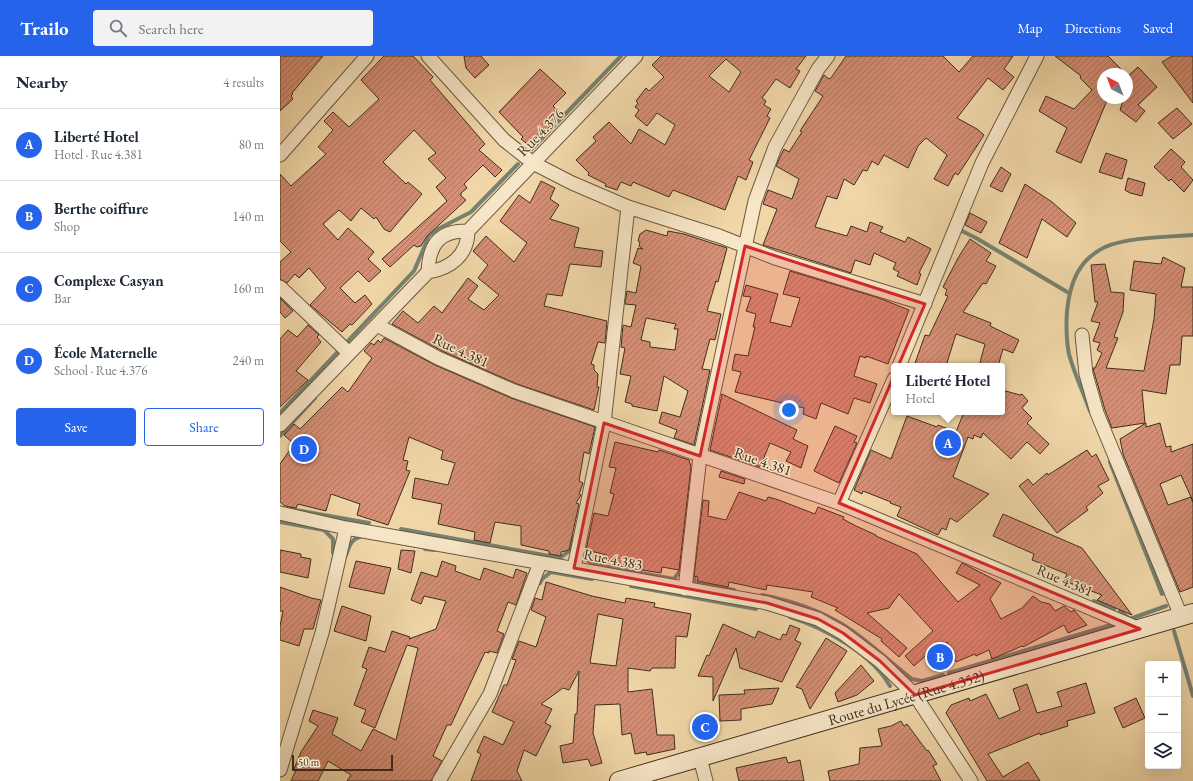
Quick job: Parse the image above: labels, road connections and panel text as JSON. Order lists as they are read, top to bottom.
{
  "streets": {
    "main road": ["Route du Lycée (Rue 4.352)"],
    "street": ["Rue 4.376", "Rue 4.381", "Rue 4.383"]
  },
  "crossings": [
    ["Rue 4.381", "Route du Lycée (Rue 4.352)"],
    ["Rue 4.383", "Route du Lycée (Rue 4.352)"]
  ],
  "scale_bar": "50 m",
  "north": "top left",
  "page": {
    "header": "Trailo",
    "search": "Search here",
    "nav": ["Map", "Directions", "Saved"],
    "heading": ["Nearby", "4 results"],
    "list": [
      {
        "mark": "A",
        "name": "Liberté Hotel",
        "note": "Hotel · Rue 4.381",
        "value": "80 m"
      },
      {
        "mark": "B",
        "name": "Berthe coiffure",
        "note": "Shop",
        "value": "140 m"
      },
      {
        "mark": "C",
        "name": "Complexe Casyan",
        "note": "Bar",
        "value": "160 m"
      },
      {
        "mark": "D",
        "name": "École Maternelle",
        "note": "School · Rue 4.376",
        "value": "240 m"
      }
    ],
    "popup": ["Liberté Hotel", "Hotel"],
    "buttons": ["Save", "Share"],
    "pins": [
      "A",
      "D",
      "B",
      "C"
    ],
    "map_buttons": ["+", "−"],
    "scale": "50 m"
  }
}
